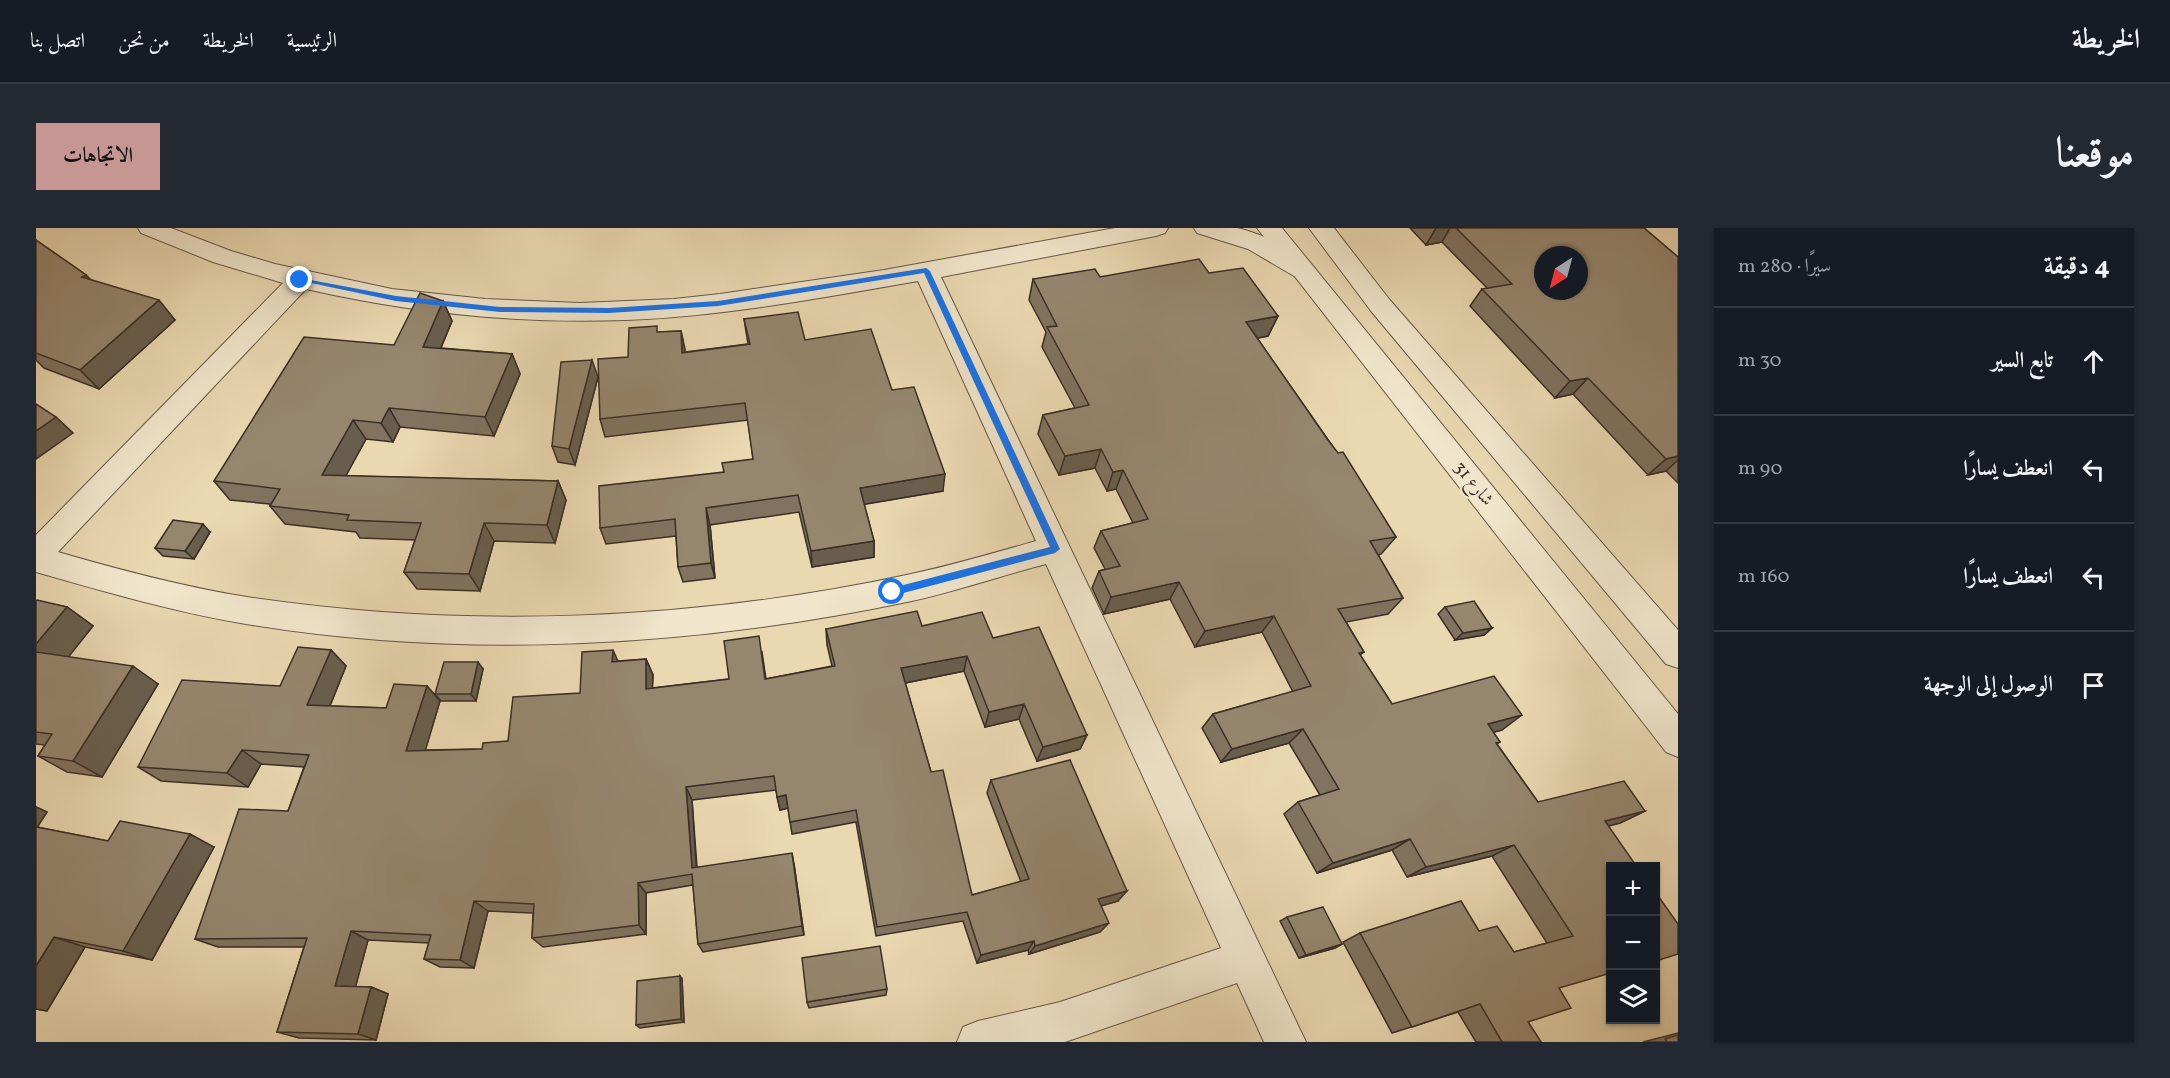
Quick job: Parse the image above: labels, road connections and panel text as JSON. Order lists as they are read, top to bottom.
{
  "streets": {
    "street": ["شارع 31"]
  },
  "north": "bottom left",
  "page": {
    "header": "الخريطة",
    "nav": [
      "الرئيسية",
      "الخريطة",
      "من نحن",
      "اتصل بنا"
    ],
    "title": "موقعنا",
    "buttons": "الاتجاهات",
    "heading": ["4 دقيقة", "سيرًا · 280 m"],
    "list": [
      ["تابع السير", "30 m"],
      ["انعطف يسارًا", "90 m"],
      ["انعطف يسارًا", "160 m"],
      "الوصول إلى الوجهة"
    ],
    "map_buttons": ["+", "−"]
  }
}
